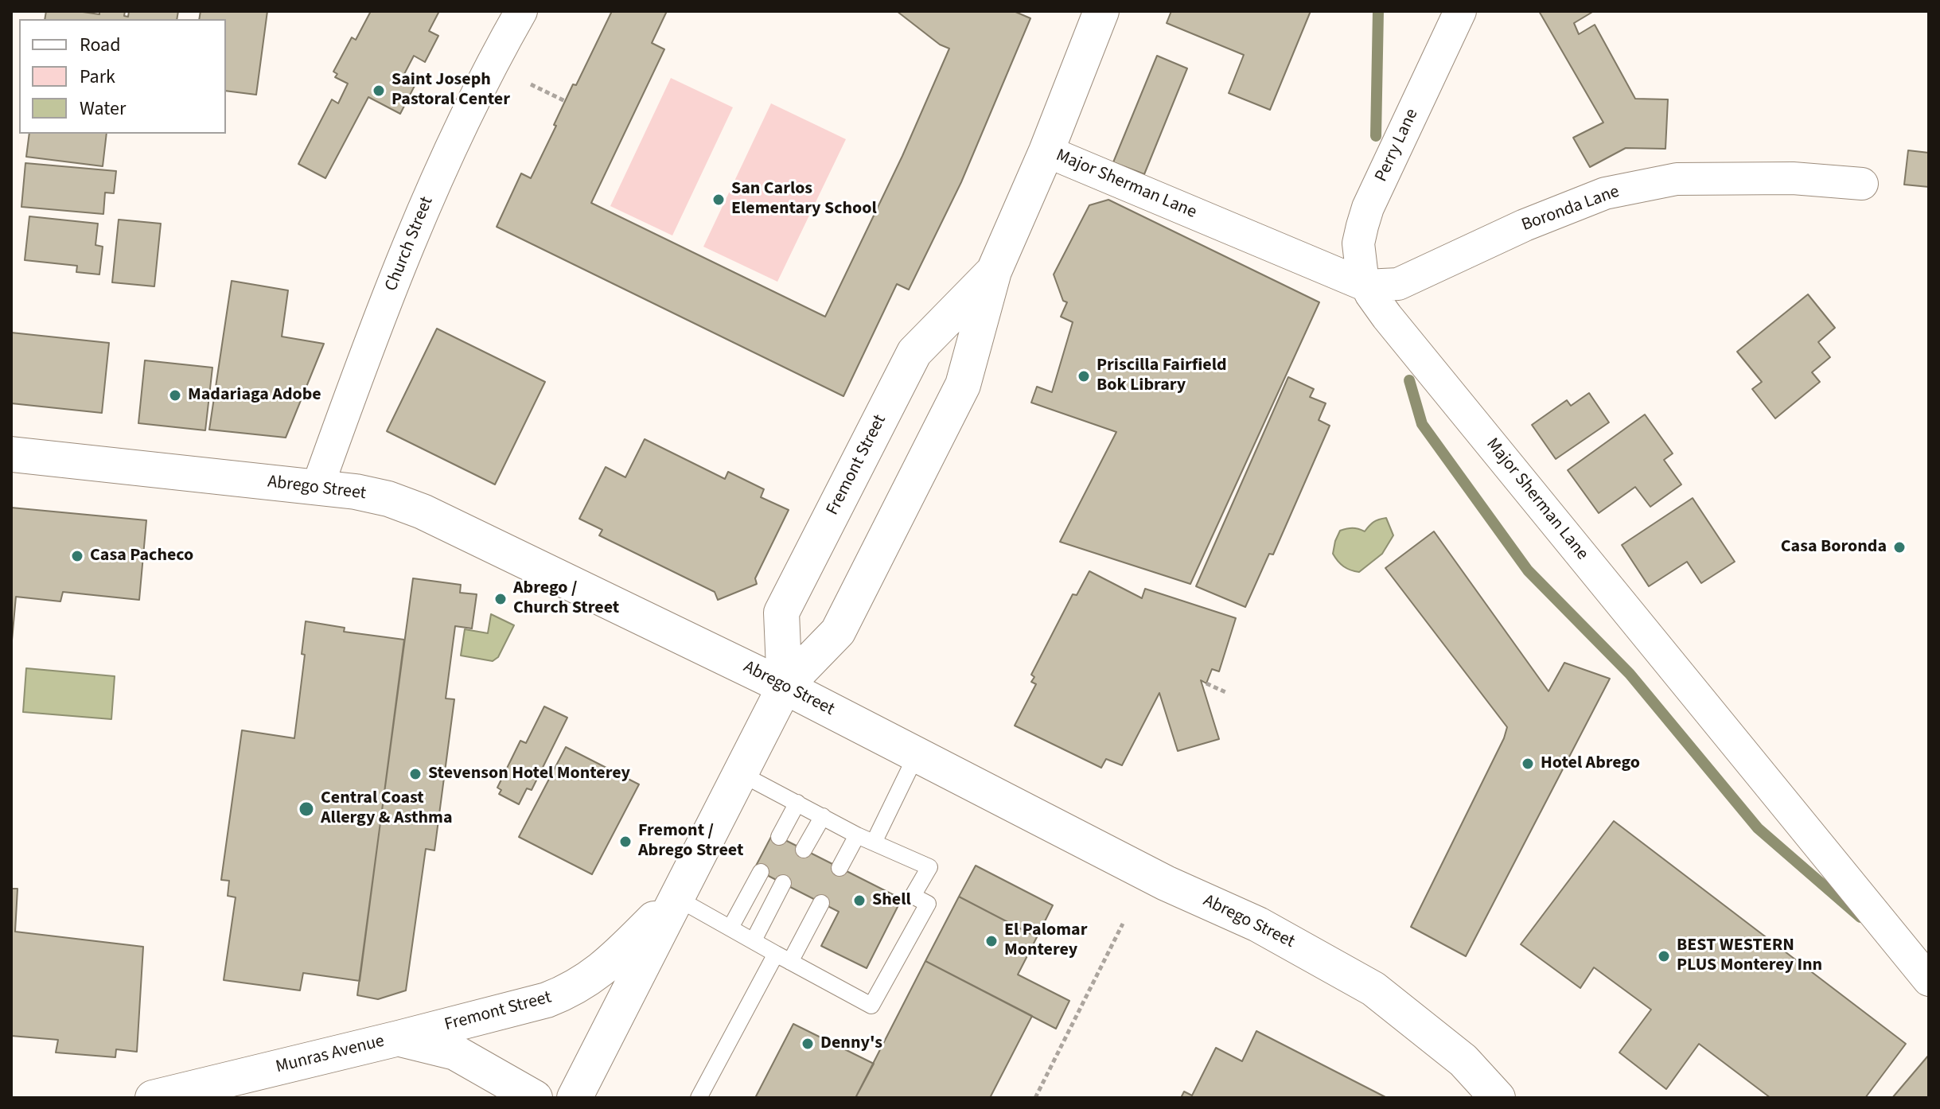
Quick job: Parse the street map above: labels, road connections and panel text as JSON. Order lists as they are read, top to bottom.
{
  "streets": {
    "main road": ["Fremont Street", "Abrego Street", "Munras Avenue"],
    "street": [
      "Perry Lane",
      "Major Sherman Lane",
      "Boronda Lane",
      "Church Street"
    ]
  },
  "crossings": [
    ["Perry Lane", "Major Sherman Lane"],
    ["Perry Lane", "Boronda Lane"],
    ["Major Sherman Lane", "Boronda Lane"],
    ["Major Sherman Lane", "Fremont Street"],
    ["Church Street", "Abrego Street"],
    ["Fremont Street", "Abrego Street"],
    ["Fremont Street", "Munras Avenue"]
  ],
  "places": [
    "Saint Joseph Pastoral Center",
    "San Carlos Elementary School",
    "Priscilla Fairfield Bok Library",
    "Madariaga Adobe",
    "Casa Boronda",
    "Casa Pacheco",
    "Abrego / Church Street",
    "Hotel Abrego",
    "Stevenson Hotel Monterey",
    "Central Coast Allergy & Asthma",
    "Fremont / Abrego Street",
    "Shell",
    "El Palomar Monterey",
    "BEST WESTERN PLUS Monterey Inn",
    "Denny's"
  ],
  "legend": ["Road", "Park", "Water"]
}
